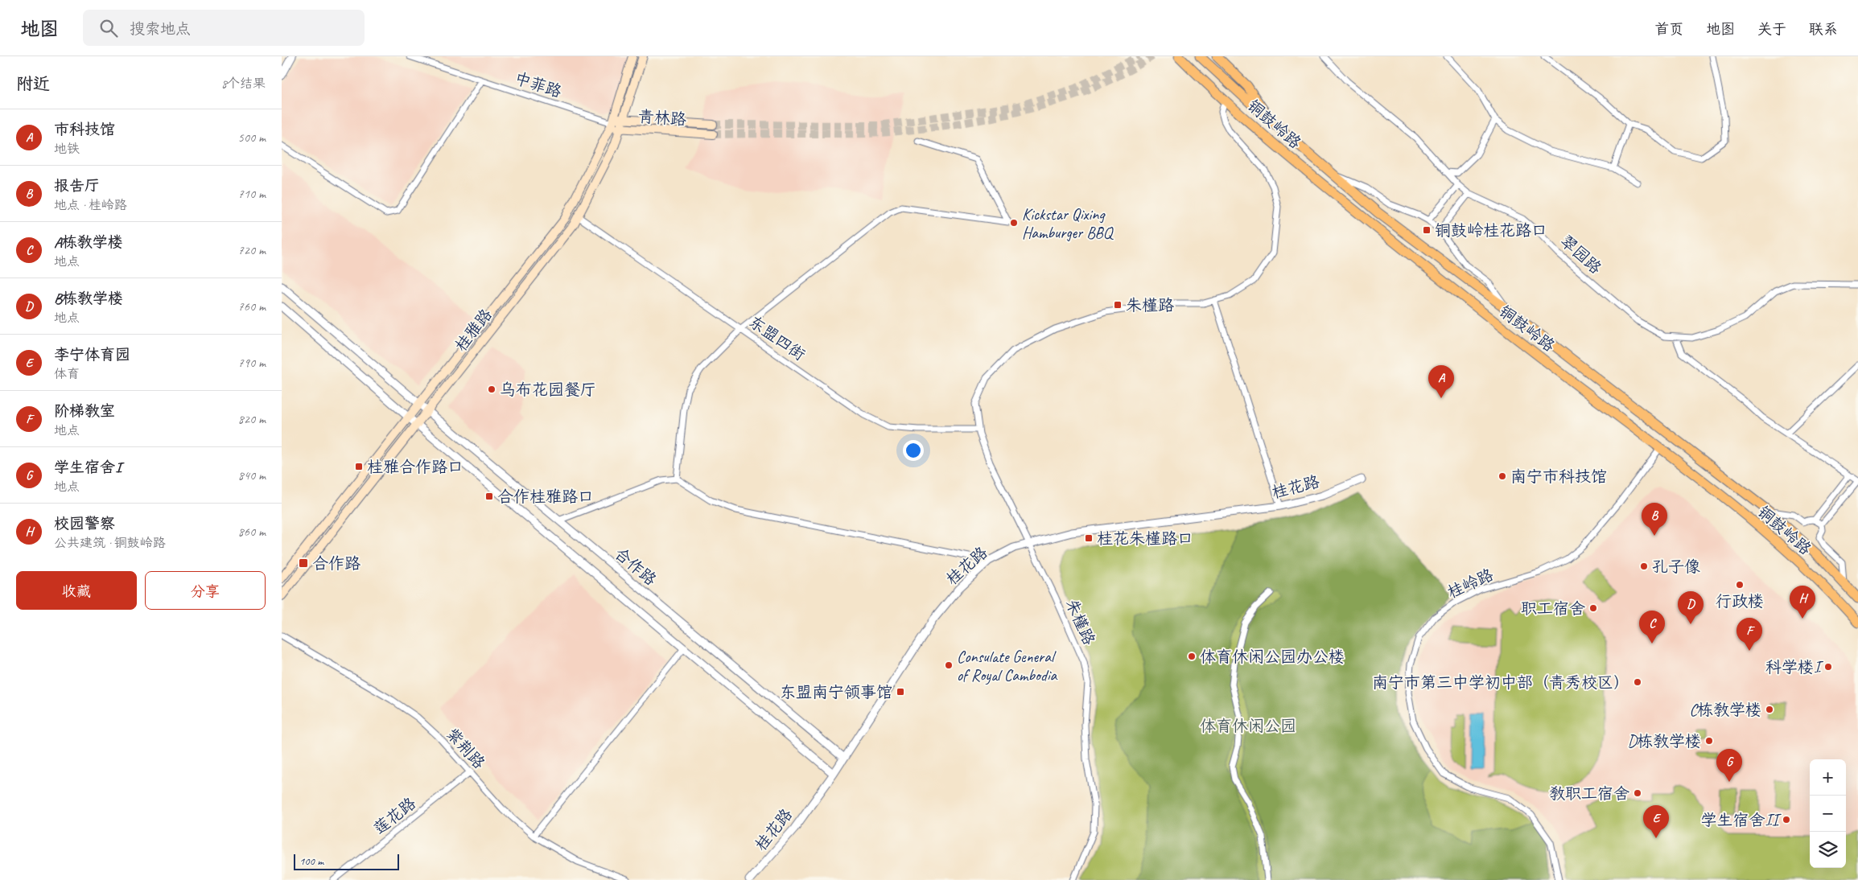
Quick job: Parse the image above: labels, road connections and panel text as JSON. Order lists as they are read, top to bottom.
{
  "streets": {
    "main road": ["青林路", "铜鼓岭路", "桂雅路"],
    "street": [
      "中菲路",
      "翠园路",
      "东盟四街",
      "桂花路",
      "合作路",
      "桂岭路",
      "朱槿路",
      "紫荆路",
      "莲花路"
    ]
  },
  "crossings": [
    ["中菲路", "青林路"],
    ["中菲路", "桂雅路"],
    ["青林路", "桂雅路"],
    ["铜鼓岭路", "桂岭路"],
    ["铜鼓岭路", "朱槿路"],
    ["桂雅路", "东盟四街"],
    ["桂雅路", "合作路"],
    ["东盟四街", "朱槿路"],
    ["桂花路", "合作路"],
    ["桂花路", "朱槿路"],
    ["紫荆路", "莲花路"]
  ],
  "parks": ["体育休闲公园"],
  "places": {
    "other": [
      "Kickstar Qixing Hamburger BBQ",
      "乌布花园餐厅",
      "南宁市科技馆",
      "孔子像",
      "行政楼",
      "职工宿舍",
      "体育休闲公园办公楼",
      "Consulate General of Royal Cambodia",
      "科学楼I",
      "南宁市第三中学初中部（青秀校区）",
      "C栋教学楼",
      "D栋教学楼",
      "教职工宿舍",
      "学生宿舍II"
    ],
    "transit": [
      "铜鼓岭桂花路口",
      "朱槿路",
      "桂雅合作路口",
      "合作桂雅路口",
      "桂花朱槿路口",
      "合作路",
      "东盟南宁领事馆"
    ]
  },
  "scale_bar": "100 m",
  "page": {
    "header": "地图",
    "search": "搜索地点",
    "nav": [
      "首页",
      "地图",
      "关于",
      "联系"
    ],
    "heading": ["附近", "8个结果"],
    "list": [
      {
        "mark": "A",
        "name": "市科技馆",
        "note": "地铁",
        "value": "500 m"
      },
      {
        "mark": "B",
        "name": "报告厅",
        "note": "地点 · 桂岭路",
        "value": "710 m"
      },
      {
        "mark": "C",
        "name": "A栋教学楼",
        "note": "地点",
        "value": "720 m"
      },
      {
        "mark": "D",
        "name": "B栋教学楼",
        "note": "地点",
        "value": "760 m"
      },
      {
        "mark": "E",
        "name": "李宁体育园",
        "note": "体育",
        "value": "790 m"
      },
      {
        "mark": "F",
        "name": "阶梯教室",
        "note": "地点",
        "value": "820 m"
      },
      {
        "mark": "G",
        "name": "学生宿舍I",
        "note": "地点",
        "value": "840 m"
      },
      {
        "mark": "H",
        "name": "校园警察",
        "note": "公共建筑 · 铜鼓岭路",
        "value": "860 m"
      }
    ],
    "pins": [
      "A",
      "B",
      "H",
      "D",
      "C",
      "F",
      "G",
      "E"
    ],
    "buttons": ["收藏", "分享"],
    "map_buttons": ["+", "−"],
    "scale": "100 m"
  }
}
